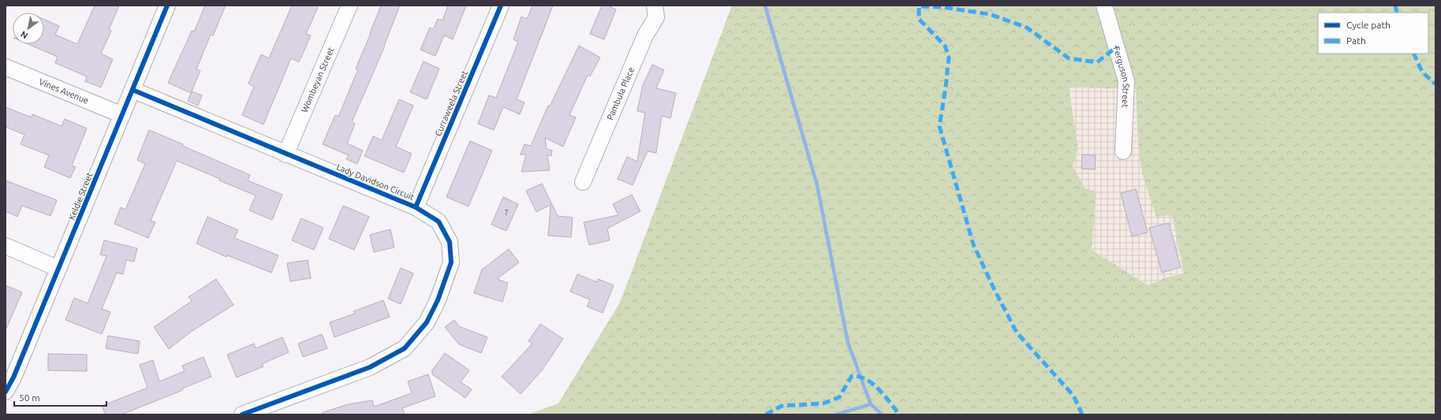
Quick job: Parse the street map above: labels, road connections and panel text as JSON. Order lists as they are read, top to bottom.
{
  "streets": {
    "street": [
      "Ferguson Street",
      "Wombeyan Street",
      "Vines Avenue",
      "Pambula Place",
      "Curraweela Street",
      "Lady Davidson Circuit",
      "Keldie Street"
    ]
  },
  "crossings": [
    ["Wombeyan Street", "Lady Davidson Circuit"],
    ["Vines Avenue", "Keldie Street"],
    ["Curraweela Street", "Lady Davidson Circuit"],
    ["Lady Davidson Circuit", "Keldie Street"]
  ],
  "house_numbers": ["7"],
  "legend": ["Cycle path", "Path"],
  "scale_bar": "50 m",
  "north": "bottom left"
}
